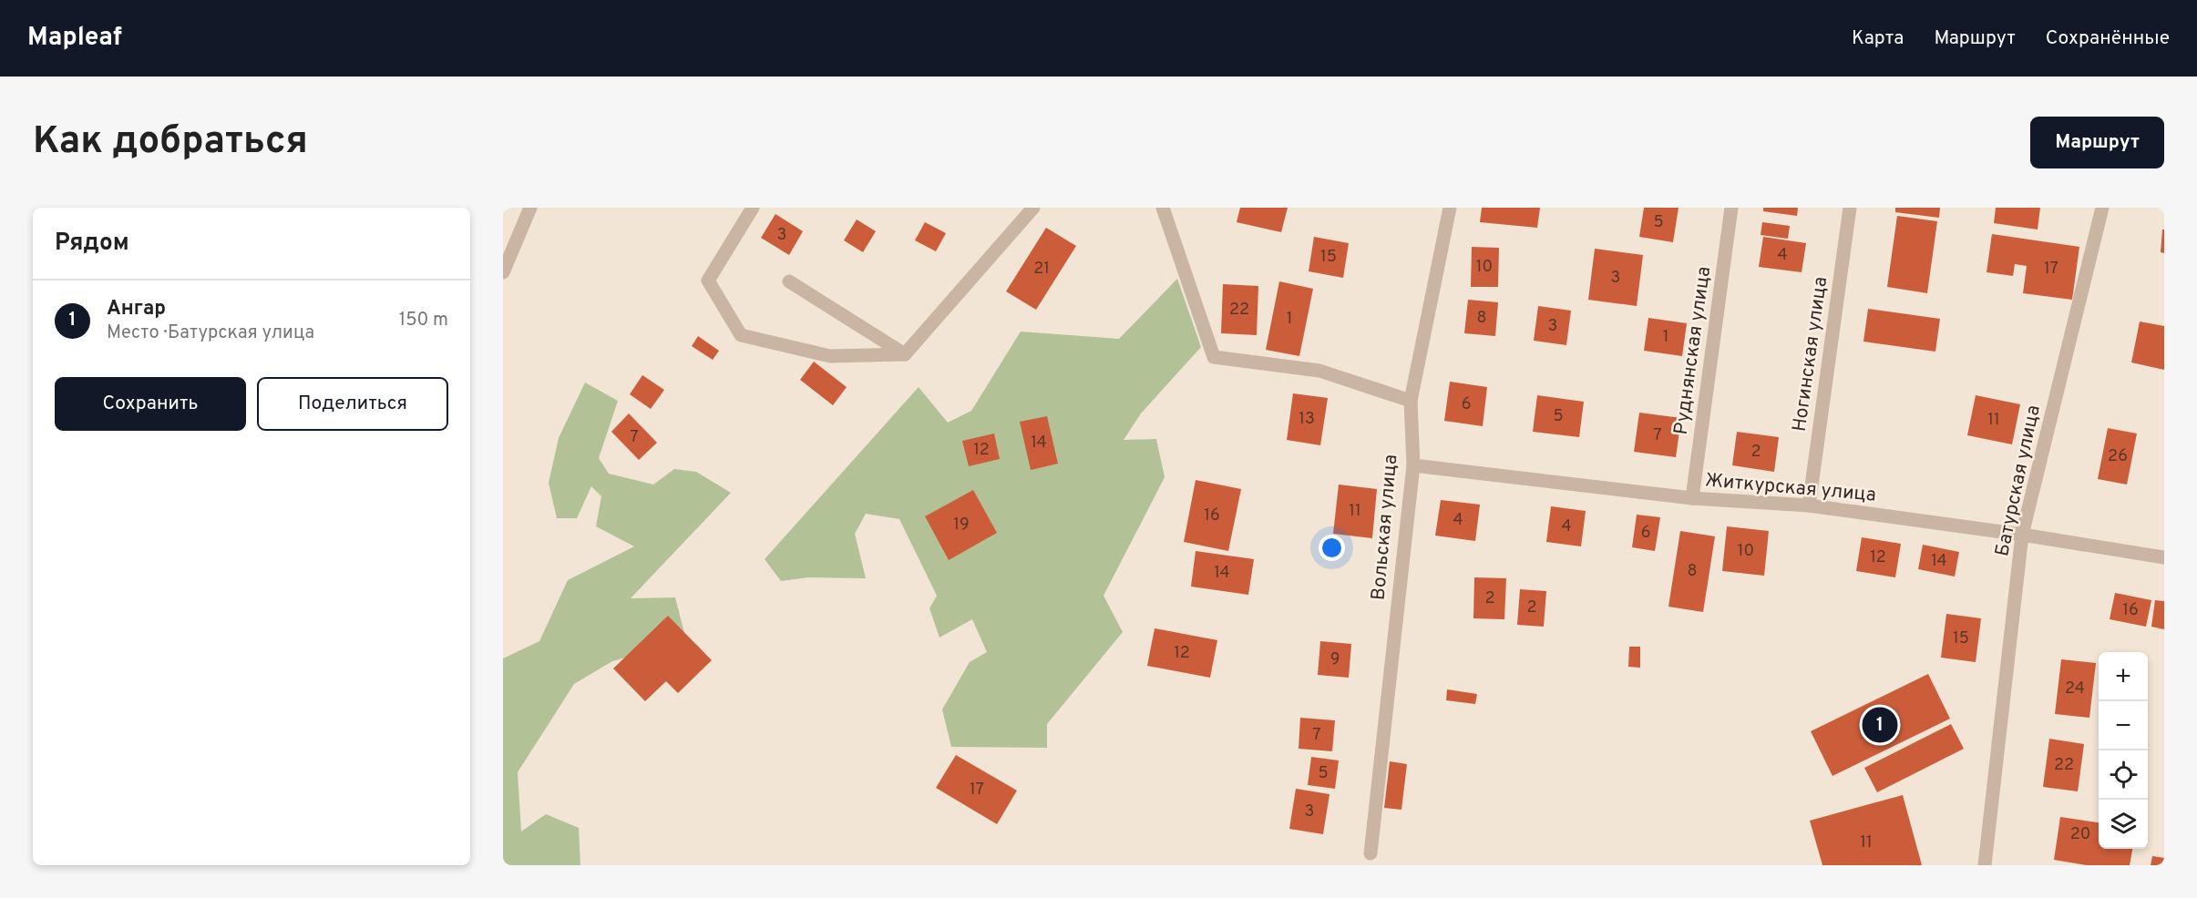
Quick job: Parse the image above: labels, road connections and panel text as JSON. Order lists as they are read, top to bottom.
{
  "streets": {
    "street": [
      "Руднянская улица",
      "Ногинская улица",
      "Батурская улица",
      "Житкурская улица",
      "Вольская улица"
    ]
  },
  "crossings": [
    ["Руднянская улица", "Житкурская улица"],
    ["Ногинская улица", "Житкурская улица"],
    ["Батурская улица", "Житкурская улица"],
    ["Житкурская улица", "Вольская улица"]
  ],
  "house_numbers": [
    "5",
    "3",
    "4",
    "15",
    "10",
    "21",
    "17",
    "3",
    "22",
    "8",
    "1",
    "3",
    "1",
    "6",
    "5",
    "13",
    "11",
    "7",
    "7",
    "14",
    "12",
    "2",
    "26",
    "11",
    "16",
    "4",
    "19",
    "4",
    "6",
    "10",
    "12",
    "14",
    "8",
    "14",
    "2",
    "2",
    "16",
    "15",
    "12",
    "9",
    "24",
    "7",
    "22",
    "5",
    "17",
    "3",
    "20",
    "11"
  ],
  "page": {
    "header": "Mapleaf",
    "nav": ["Карта", "Маршрут", "Сохранённые"],
    "buttons": [
      "Маршрут",
      ["Сохранить", "Поделиться"]
    ],
    "title": "Как добраться",
    "heading": "Рядом",
    "list": [
      {
        "mark": "1",
        "name": "Ангар",
        "note": "Место · Батурская улица",
        "value": "150 m"
      }
    ],
    "map_buttons": ["+", "−"],
    "pins": "1"
  }
}
